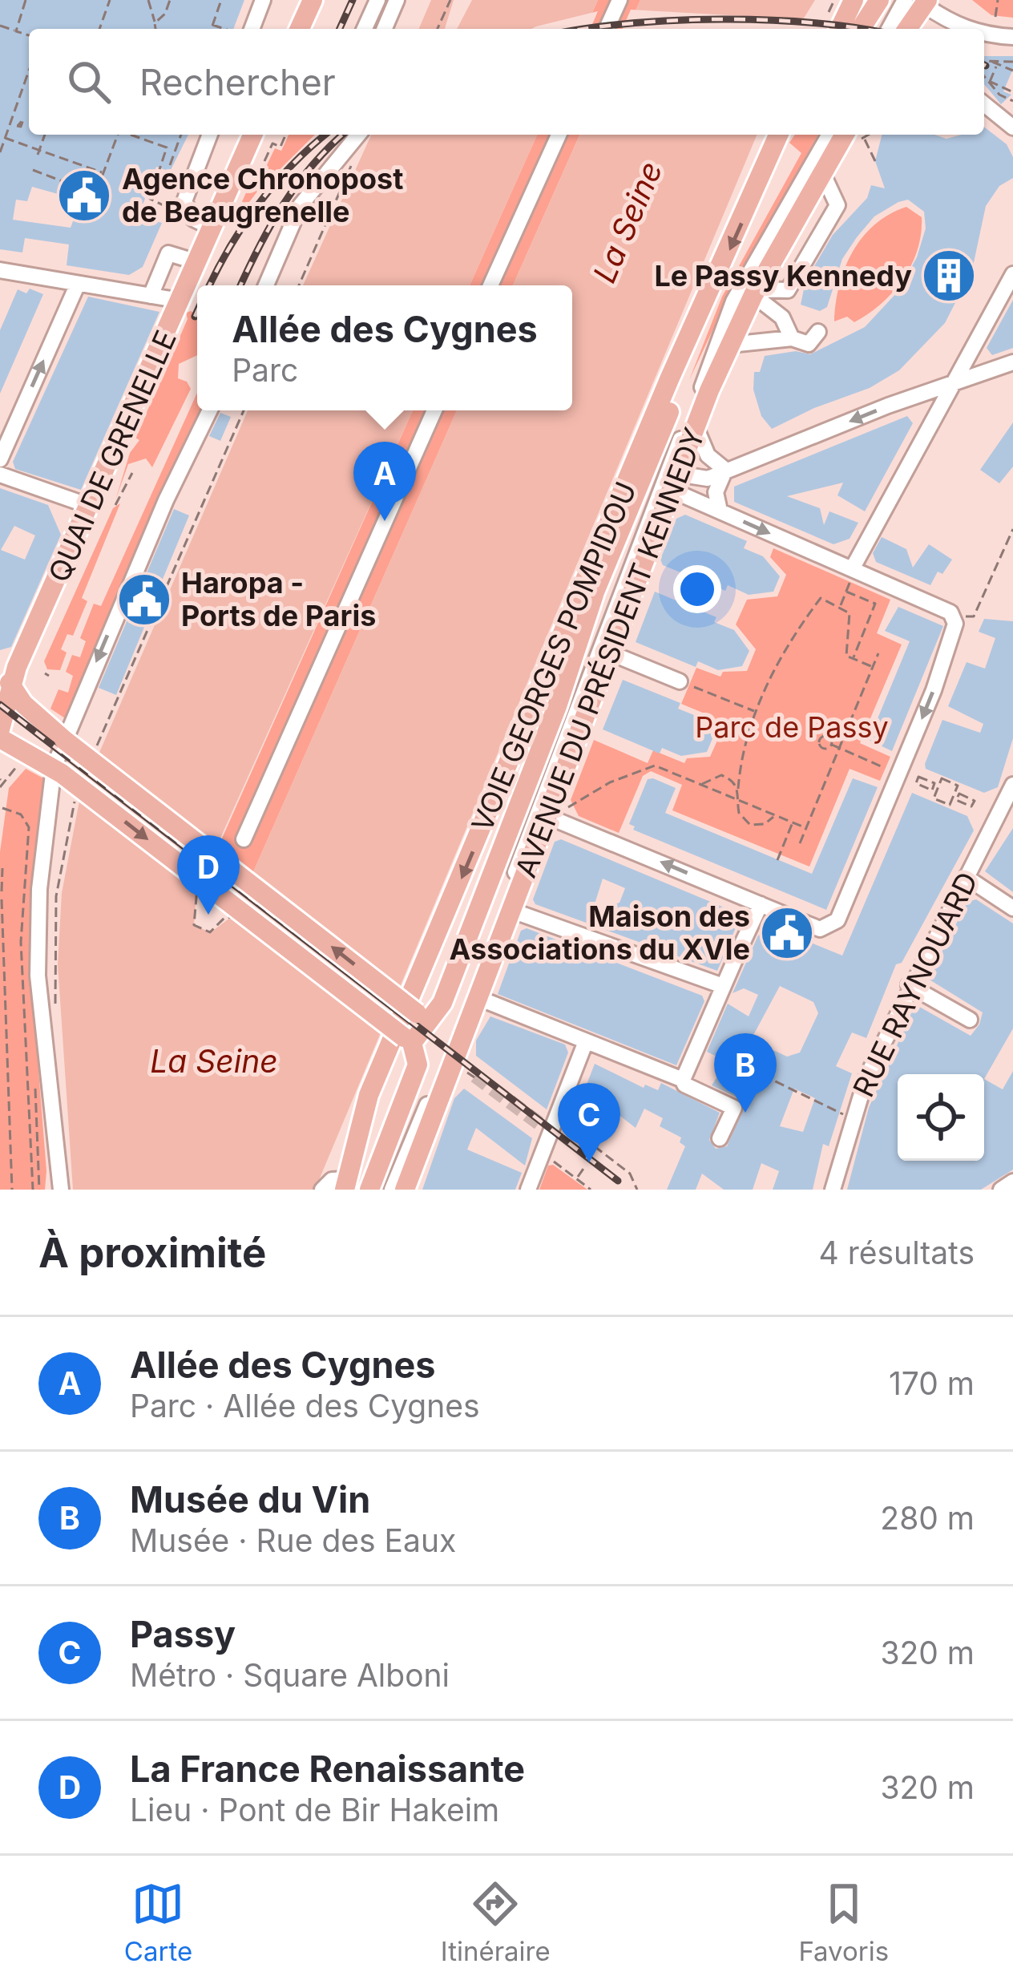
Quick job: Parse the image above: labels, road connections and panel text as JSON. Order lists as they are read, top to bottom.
{
  "streets": {
    "main road": ["QUAI DE GRENELLE", "AVENUE DU PRÉSIDENT KENNEDY", "VOIE GEORGES POMPIDOU"],
    "street": ["RUE RAYNOUARD"]
  },
  "water": ["La Seine"],
  "parks": ["Parc de Passy"],
  "places": {
    "public building": ["Agence Chronopost de Beaugrenelle", "Haropa - Ports de Paris", "Maison des Associations du XVIe"],
    "building": ["Le Passy Kennedy"]
  },
  "page": {
    "search": "Rechercher",
    "popup": ["Allée des Cygnes", "Parc"],
    "pins": [
      "A",
      "D",
      "B",
      "C"
    ],
    "heading": ["À proximité", "4 résultats"],
    "list": [
      {
        "mark": "A",
        "name": "Allée des Cygnes",
        "note": "Parc · Allée des Cygnes",
        "value": "170 m"
      },
      {
        "mark": "B",
        "name": "Musée du Vin",
        "note": "Musée · Rue des Eaux",
        "value": "280 m"
      },
      {
        "mark": "C",
        "name": "Passy",
        "note": "Métro · Square Alboni",
        "value": "320 m"
      },
      {
        "mark": "D",
        "name": "La France Renaissante",
        "note": "Lieu · Pont de Bir Hakeim",
        "value": "320 m"
      }
    ],
    "nav": ["Carte", "Itinéraire", "Favoris"]
  }
}
